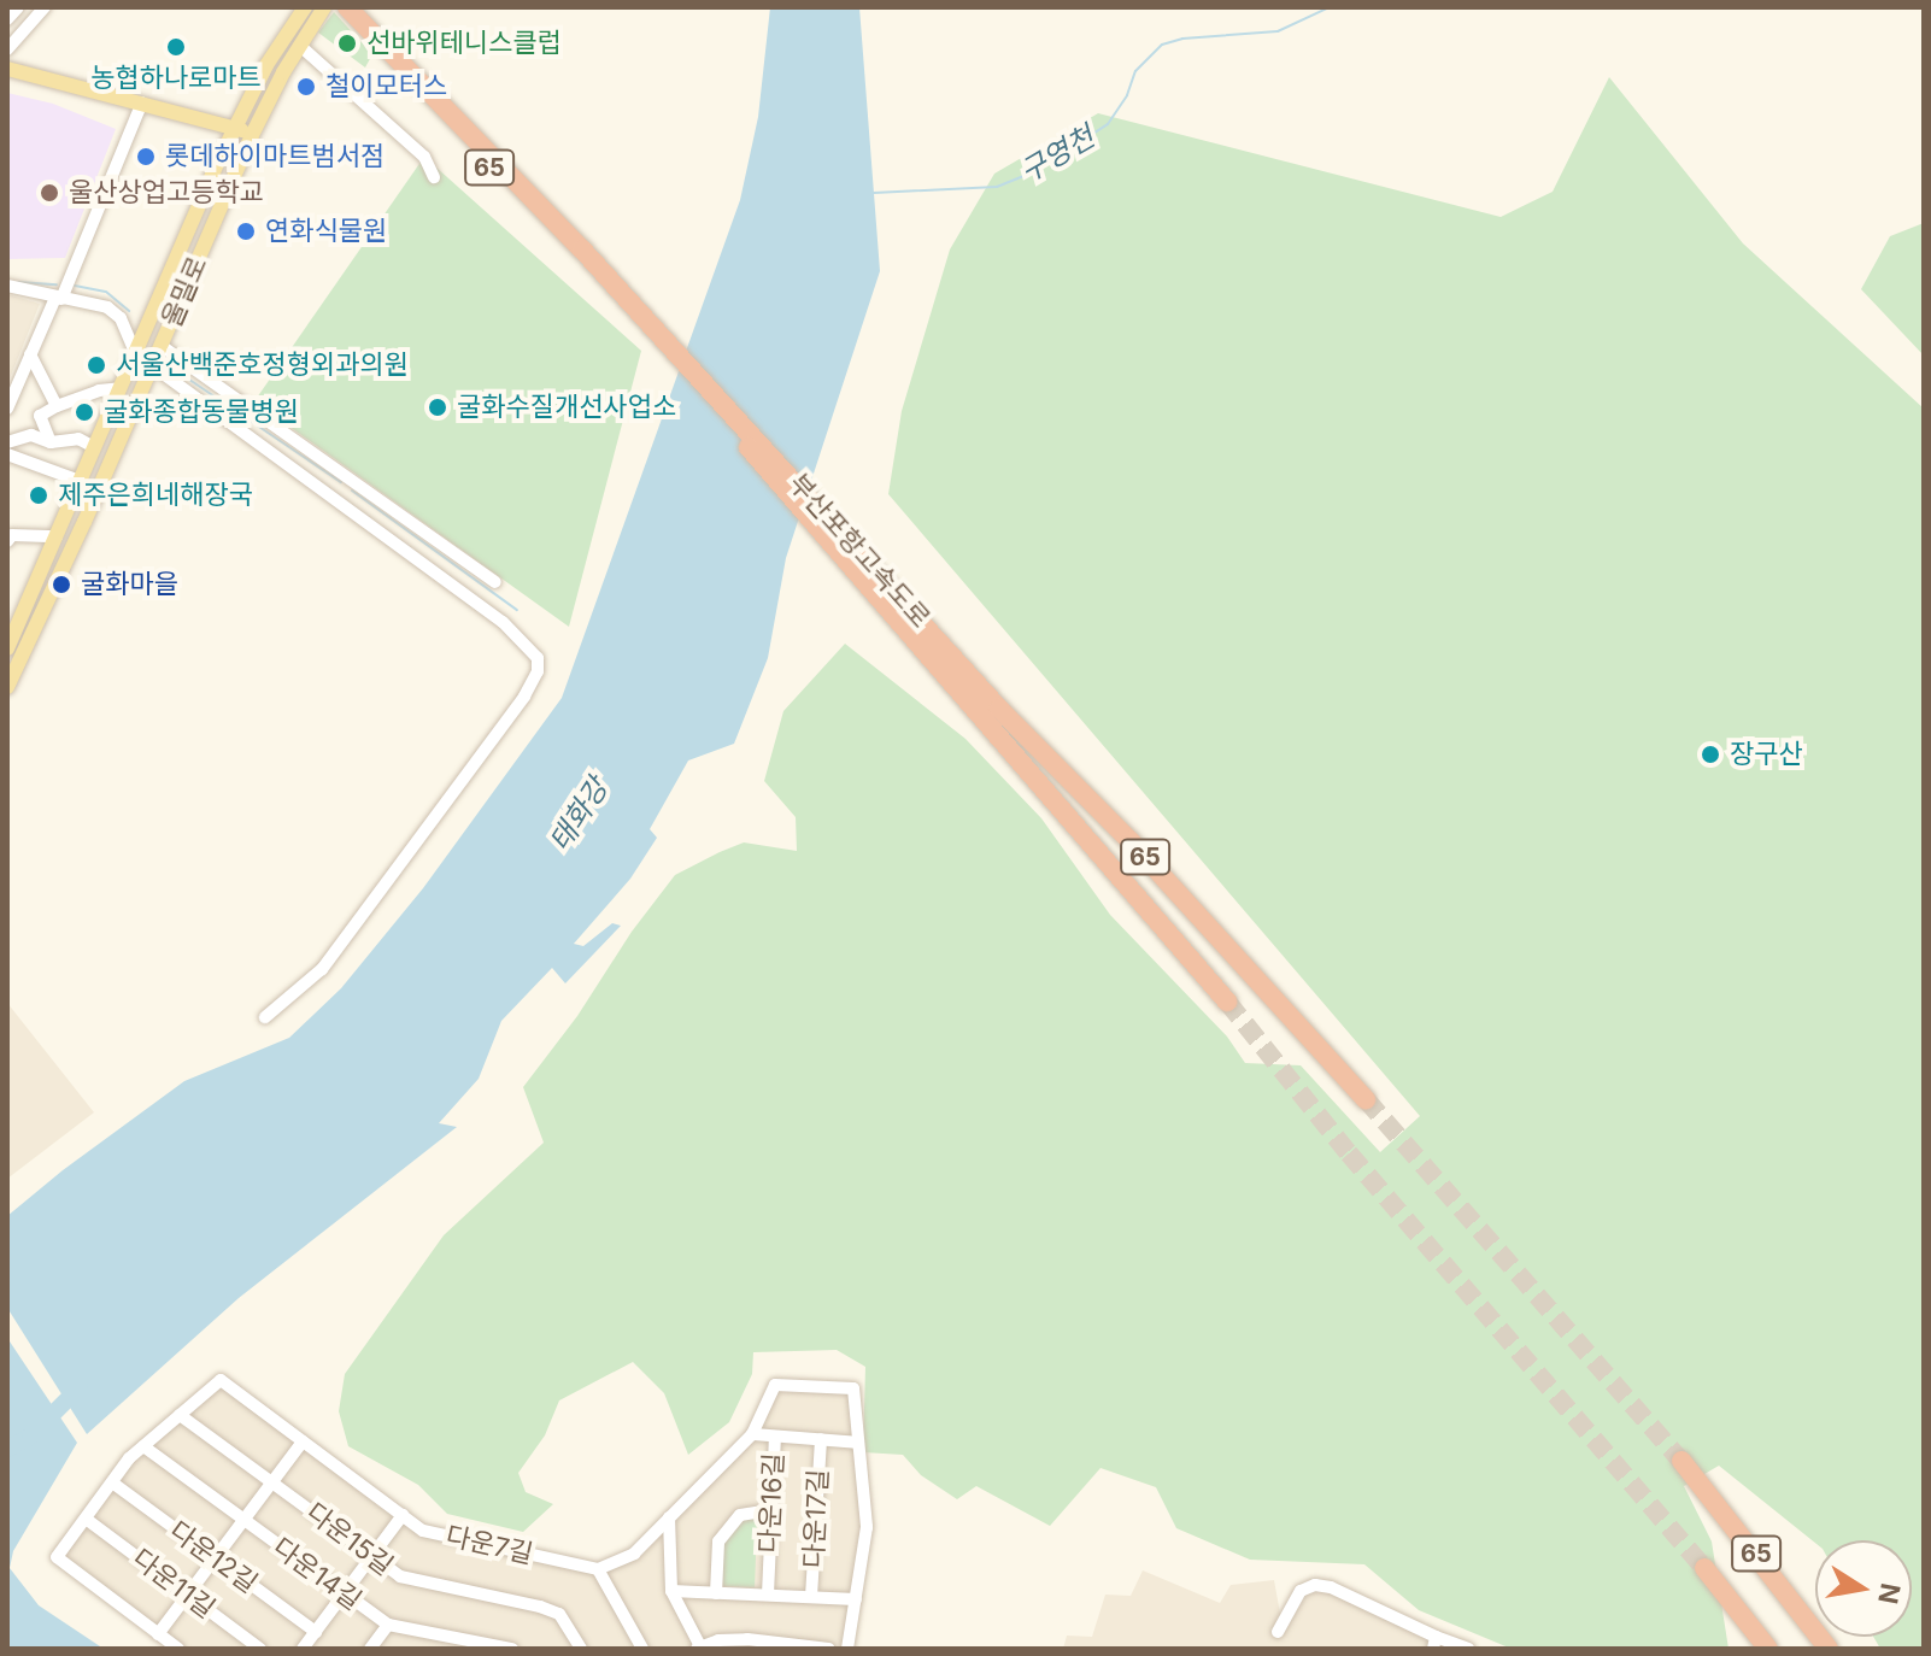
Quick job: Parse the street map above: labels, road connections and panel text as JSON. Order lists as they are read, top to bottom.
{
  "streets": {
    "highway": ["65", "부산포항고속도로"],
    "main road": ["울밀로"],
    "street": [
      "다운16길",
      "다운17길",
      "다운15길",
      "다운7길",
      "다운12길",
      "다운14길",
      "다운11길"
    ]
  },
  "crossings": [
    ["다운16길", "다운17길"],
    ["다운15길", "다운7길"],
    ["다운7길", "다운12길"],
    ["다운7길", "다운14길"],
    ["다운7길", "다운11길"]
  ],
  "water": ["구영천", "태화강"],
  "places": [
    "선바위테니스클럽",
    "농협하나로마트",
    "철이모터스",
    "롯데하이마트범서점",
    "울산상업고등학교",
    "연화식물원",
    "서울산백준호정형외과의원",
    "굴화수질개선사업소",
    "굴화종합동물병원",
    "제주은희네해장국",
    "굴화마을",
    "장구산"
  ],
  "north": "right"
}
